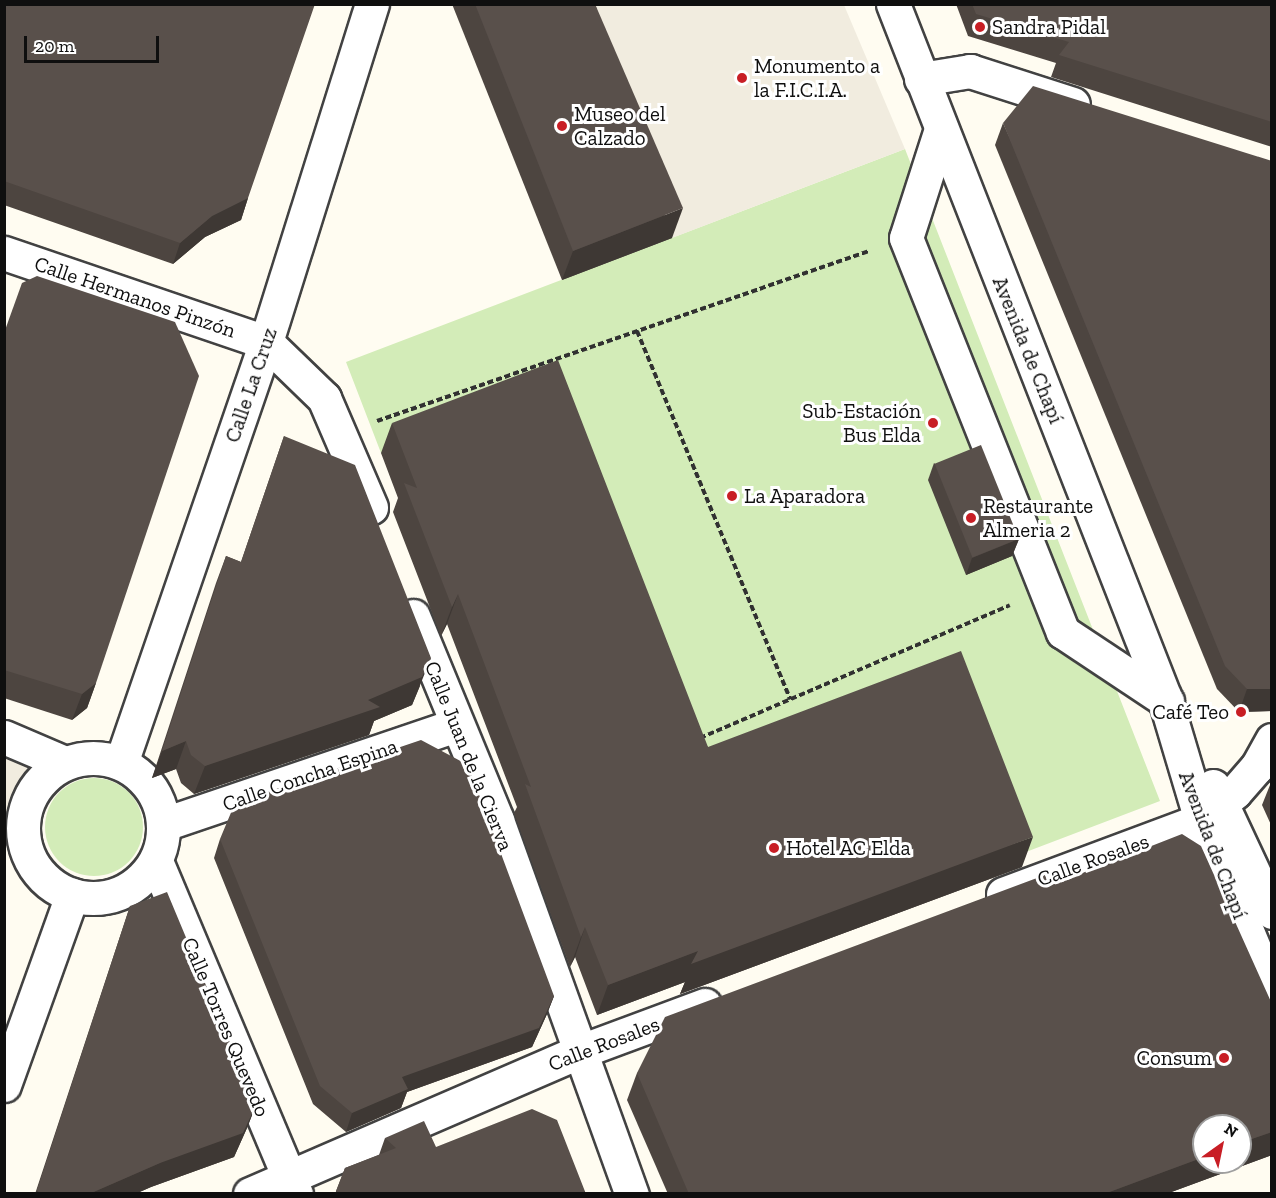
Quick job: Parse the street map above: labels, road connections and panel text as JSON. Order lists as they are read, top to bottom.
{
  "streets": {
    "street": [
      "Calle Hermanos Pinzón",
      "Avenida de Chapí",
      "Calle La Cruz",
      "Calle Juan de la Cierva",
      "Calle Concha Espina",
      "Calle Rosales",
      "Calle Torres Quevedo"
    ]
  },
  "crossings": [
    ["Calle Hermanos Pinzón", "Calle La Cruz"],
    ["Avenida de Chapí", "Calle Rosales"],
    ["Calle La Cruz", "Calle Concha Espina"],
    ["Calle La Cruz", "Calle Torres Quevedo"],
    ["Calle Juan de la Cierva", "Calle Concha Espina"],
    ["Calle Juan de la Cierva", "Calle Rosales"],
    ["Calle Concha Espina", "Calle Torres Quevedo"],
    ["Calle Rosales", "Calle Torres Quevedo"]
  ],
  "places": [
    "Sandra Pidal",
    "Monumento a la F.I.C.I.A.",
    "Museo del Calzado",
    "Sub-Estación Bus Elda",
    "La Aparadora",
    "Restaurante Almeria 2",
    "Café Teo",
    "Hotel AC Elda",
    "Consum"
  ],
  "scale_bar": "20 m",
  "north": "top right"
}
